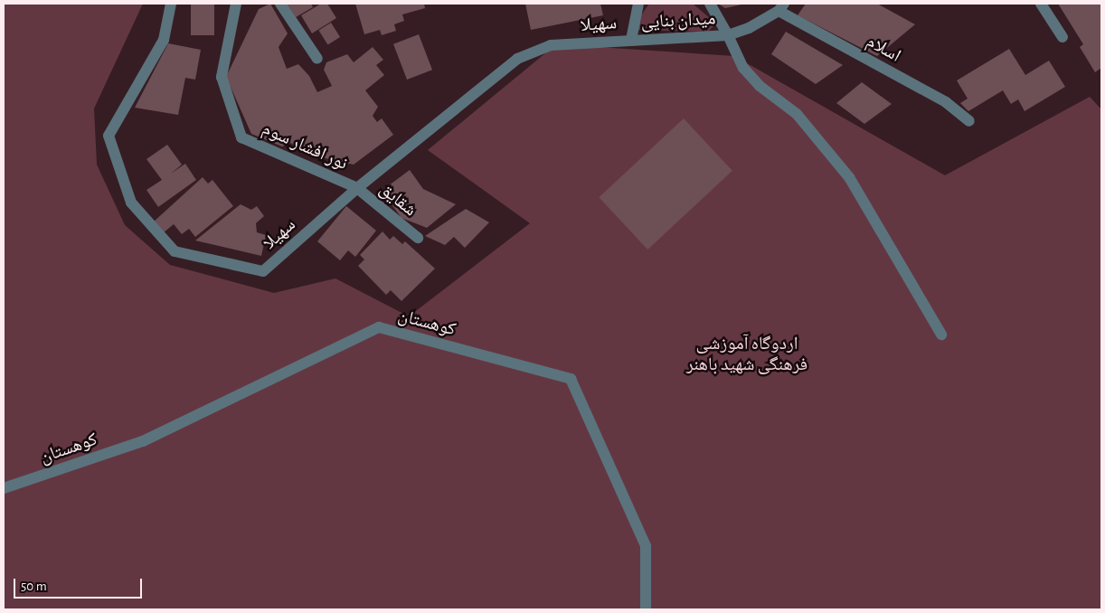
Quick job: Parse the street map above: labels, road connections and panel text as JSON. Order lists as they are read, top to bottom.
{
  "streets": {
    "street": [
      "میدان بنایی",
      "سهیلا",
      "اسلام",
      "نور افشار سوم",
      "شقایق",
      "کوهستان"
    ]
  },
  "crossings": [
    ["میدان بنایی", "سهیلا"],
    ["سهیلا", "نور افشار سوم"],
    ["سهیلا", "شقایق"],
    ["نور افشار سوم", "شقایق"]
  ],
  "parks": ["اردوگاه آموزشی فرهنگی شهید باهنر"],
  "scale_bar": "50 m"
}
